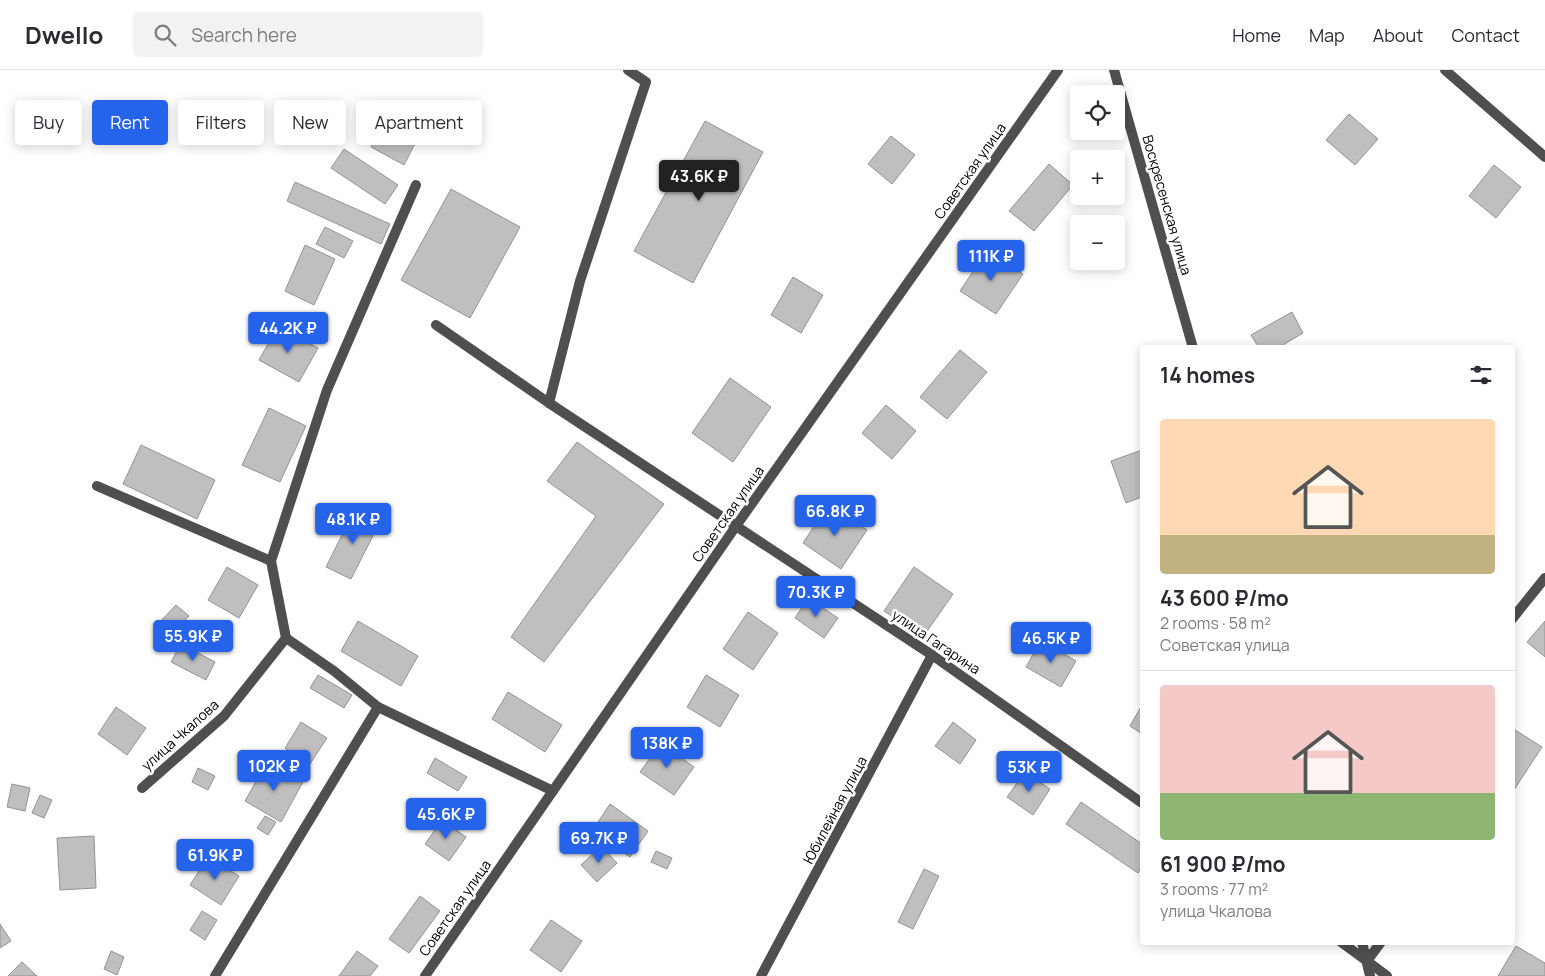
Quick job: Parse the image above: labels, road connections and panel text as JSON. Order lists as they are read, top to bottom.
{
  "streets": {
    "street": [
      "Советская улица",
      "Воскресенская улица",
      "улица Гагарина",
      "улица Чкалова",
      "Юбилейная улица"
    ]
  },
  "crossings": [
    ["Советская улица", "улица Гагарина"],
    ["улица Гагарина", "Юбилейная улица"]
  ],
  "page": {
    "header": "Dwello",
    "search": "Search here",
    "nav": [
      "Home",
      "Map",
      "About",
      "Contact"
    ],
    "map_buttons": ["+", "−"],
    "chip": [
      "Buy",
      "Rent",
      "Filters",
      "New",
      "Apartment"
    ],
    "price": [
      "43.6K ₽",
      "111K ₽",
      "44.2K ₽",
      "66.8K ₽",
      "48.1K ₽",
      "70.3K ₽",
      "55.9K ₽",
      "46.5K ₽",
      "138K ₽",
      "102K ₽",
      "53K ₽",
      "45.6K ₽",
      "69.7K ₽",
      "61.9K ₽"
    ],
    "heading": "14 homes",
    "list": [
      {
        "name": "43 600 ₽/mo",
        "note": "2 rooms · 58 m² · Советская улица"
      },
      {
        "name": "61 900 ₽/mo",
        "note": "3 rooms · 77 m² · улица Чкалова"
      }
    ]
  }
}
